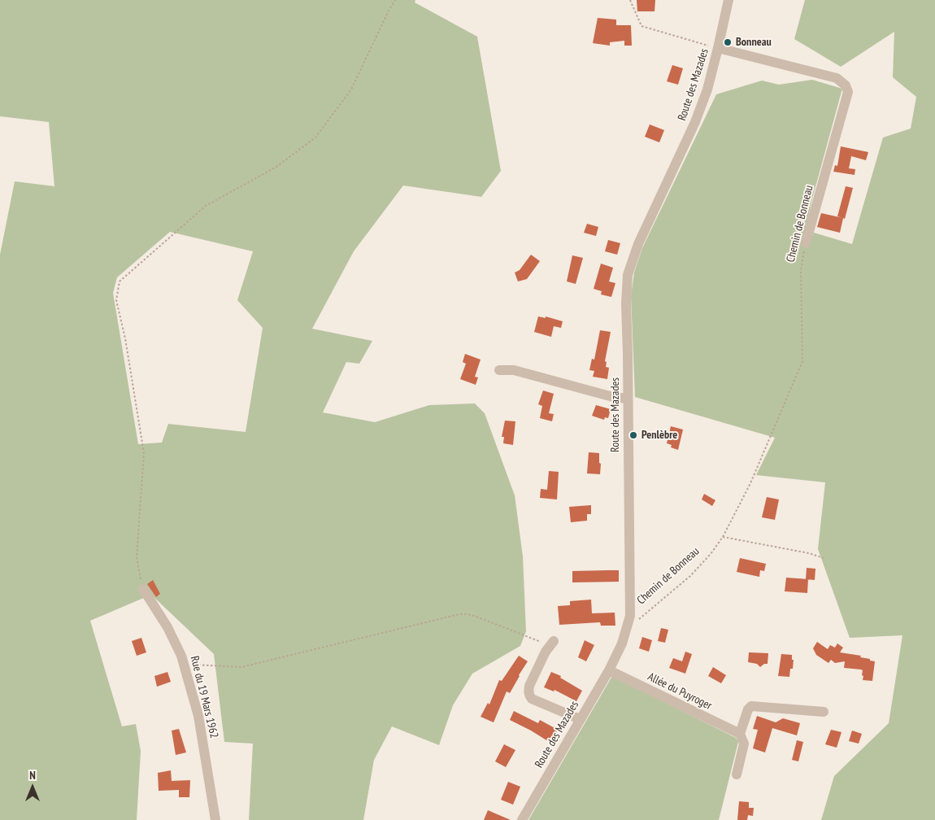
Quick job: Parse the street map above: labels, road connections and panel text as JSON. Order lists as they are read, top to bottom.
{
  "streets": {
    "street": [
      "Route des Mazades",
      "Chemin de Bonneau",
      "Allée du Puyroger",
      "Rue du 19 Mars 1962"
    ]
  },
  "crossings": [
    ["Route des Mazades", "Chemin de Bonneau"],
    ["Route des Mazades", "Allée du Puyroger"]
  ],
  "places": ["Bonneau", "Penlèbre"],
  "north": "top"
}
